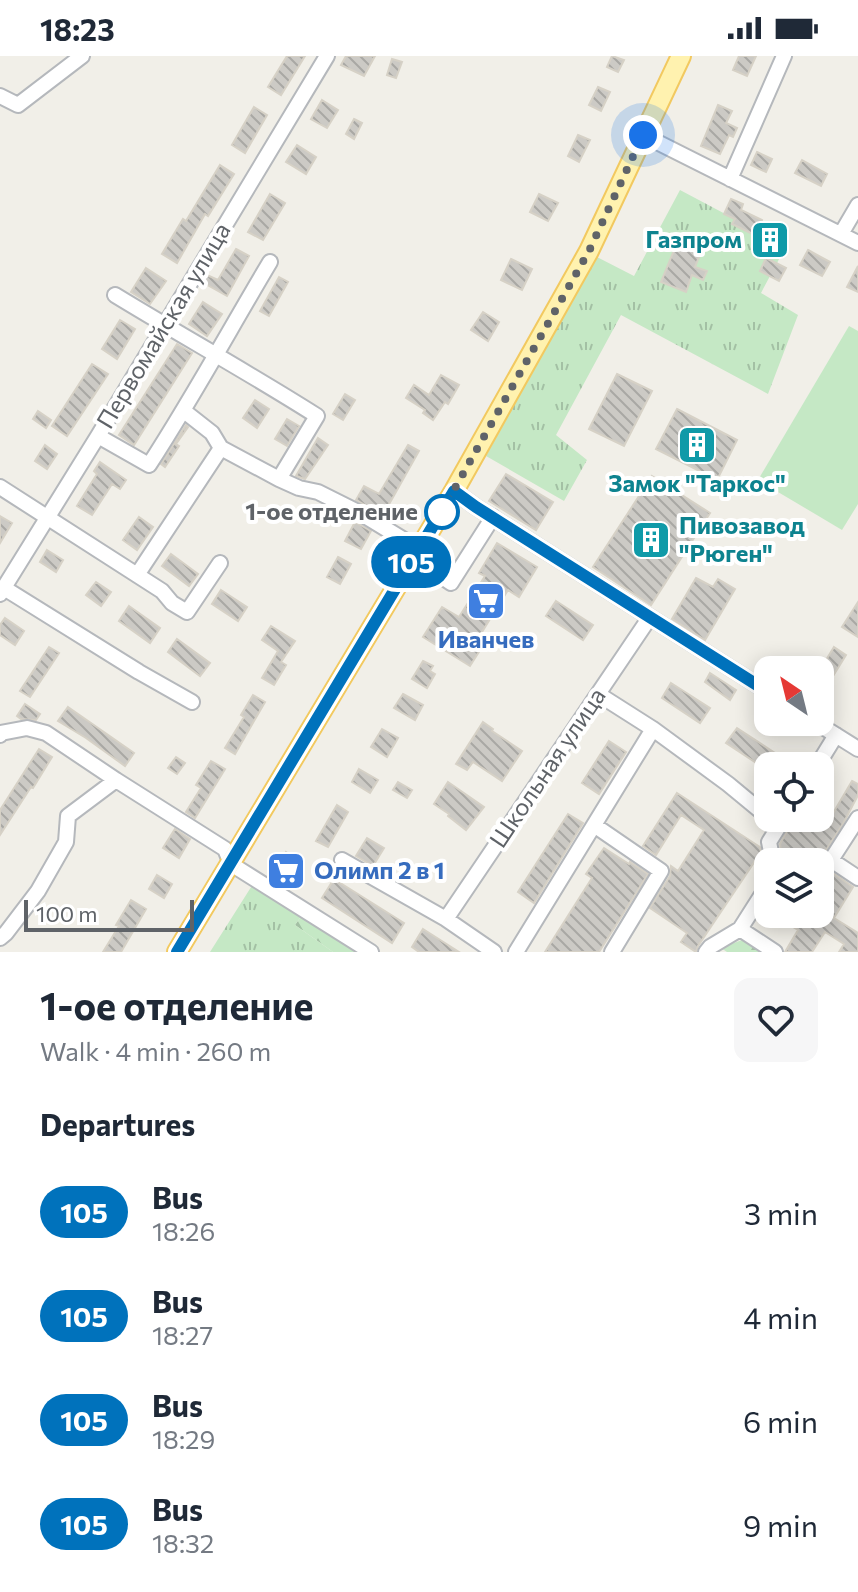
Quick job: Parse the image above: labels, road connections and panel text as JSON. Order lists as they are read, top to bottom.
{
  "streets": {
    "street": ["Первомайская улица", "Школьная улица"]
  },
  "places": {
    "building": ["Газпром", "Замок \"Таркос\"", "Пивозавод \"Рюген\""],
    "other": ["1-ое отделение"],
    "supermarket": ["Иванчев", "Олимп 2 в 1"]
  },
  "lines": ["bus line 105"],
  "scale_bar": "100 m",
  "north": "top left",
  "page": {
    "status": "18:23",
    "on_map": "105",
    "scale": "100 m",
    "heading": [
      ["1-ое отделение", "Walk · 4 min · 260 m"],
      "Departures"
    ],
    "list": [
      {
        "mark": "105",
        "name": "Bus",
        "note": "18:26",
        "value": "3 min"
      },
      {
        "mark": "105",
        "name": "Bus",
        "note": "18:27",
        "value": "4 min"
      },
      {
        "mark": "105",
        "name": "Bus",
        "note": "18:29",
        "value": "6 min"
      },
      {
        "mark": "105",
        "name": "Bus",
        "note": "18:32",
        "value": "9 min"
      }
    ]
  }
}
